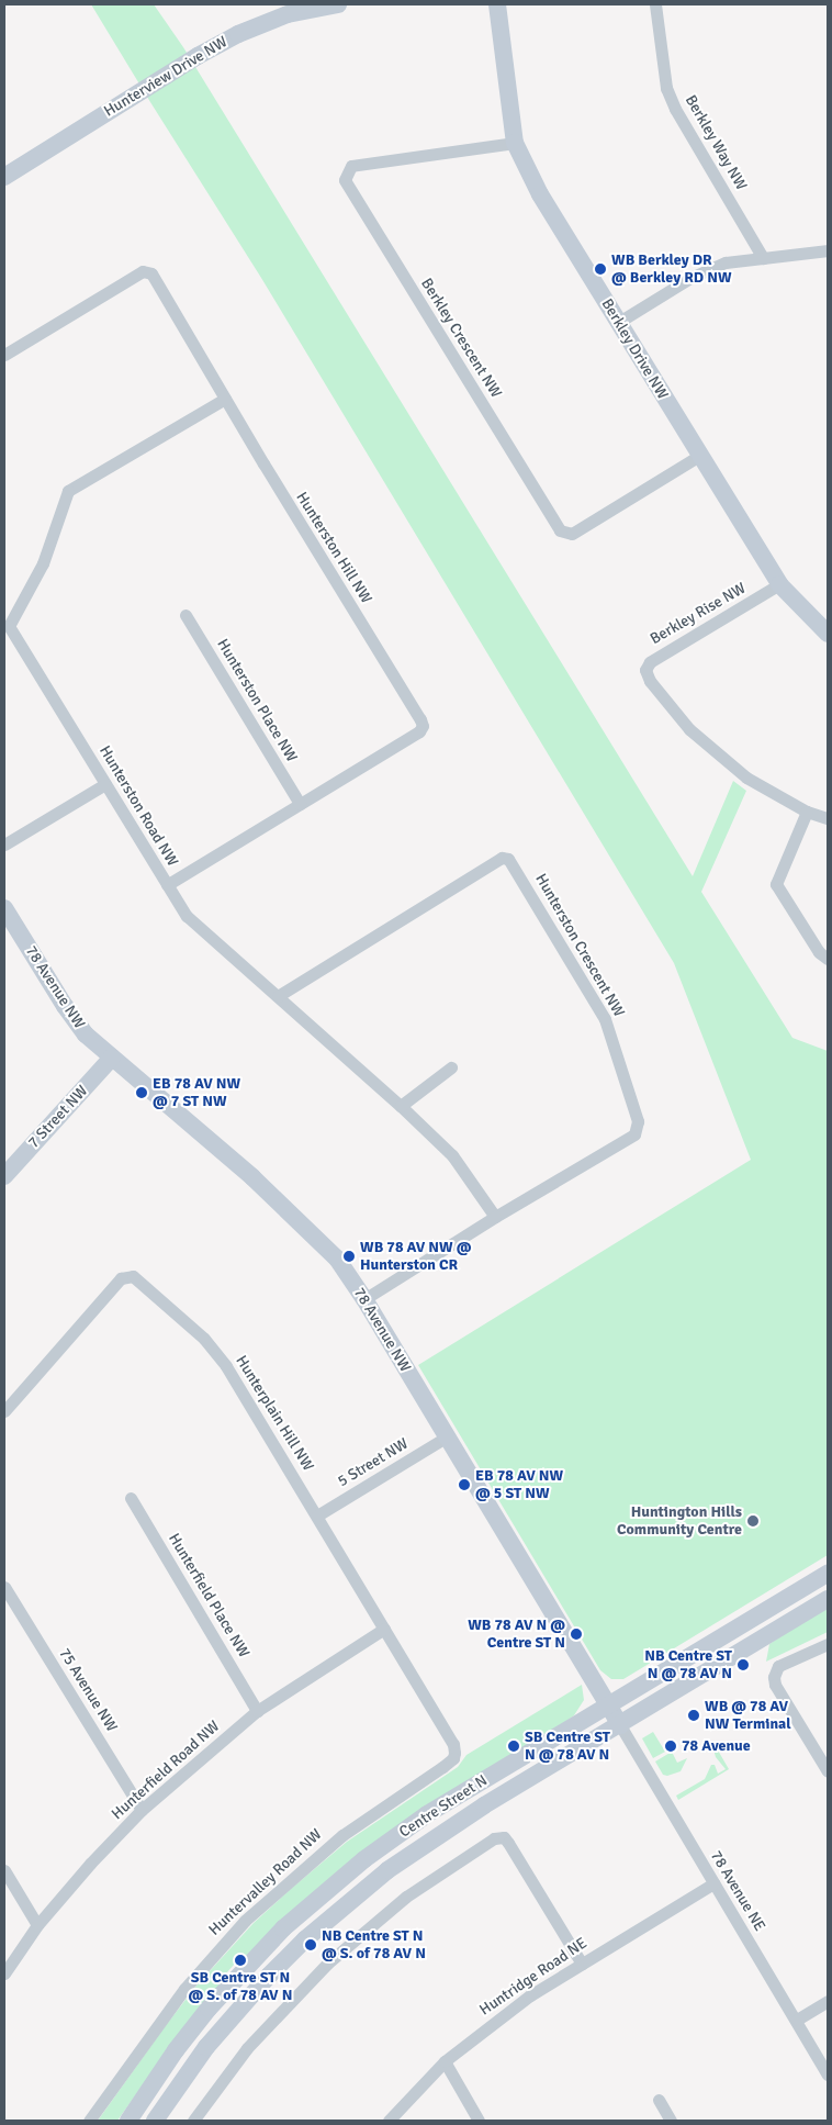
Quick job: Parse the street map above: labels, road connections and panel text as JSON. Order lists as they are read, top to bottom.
{
  "streets": {
    "street": [
      "Hunterview Drive NW",
      "Berkley Way NW",
      "Berkley Crescent NW",
      "Berkley Drive NW",
      "Hunterston Hill NW",
      "Berkley Rise NW",
      "Hunterston Place NW",
      "Hunterston Road NW",
      "Hunterston Crescent NW",
      "78 Avenue NW",
      "7 Street NW",
      "Hunterplain Hill NW",
      "5 Street NW",
      "Hunterfield Place NW",
      "75 Avenue NW",
      "Hunterfield Road NW",
      "Centre Street N",
      "Huntervalley Road NW",
      "78 Avenue NE",
      "Huntridge Road NE"
    ]
  },
  "crossings": [
    ["Berkley Crescent NW", "Berkley Drive NW"],
    ["Berkley Drive NW", "Berkley Rise NW"],
    ["Hunterston Hill NW", "Hunterston Place NW"],
    ["Hunterston Hill NW", "Hunterston Road NW"],
    ["Hunterston Road NW", "Hunterston Crescent NW"],
    ["Hunterston Crescent NW", "78 Avenue NW"],
    ["78 Avenue NW", "7 Street NW"],
    ["78 Avenue NW", "5 Street NW"],
    ["78 Avenue NW", "Centre Street N"],
    ["78 Avenue NW", "78 Avenue NE"],
    ["Hunterplain Hill NW", "5 Street NW"],
    ["Hunterplain Hill NW", "Hunterfield Road NW"],
    ["Hunterplain Hill NW", "Huntervalley Road NW"],
    ["Hunterfield Place NW", "Hunterfield Road NW"],
    ["75 Avenue NW", "Hunterfield Road NW"],
    ["Centre Street N", "78 Avenue NE"],
    ["78 Avenue NE", "Huntridge Road NE"]
  ],
  "places": [
    "WB Berkley DR @ Berkley RD NW",
    "EB 78 AV NW @ 7 ST NW",
    "WB 78 AV NW @ Hunterston CR",
    "EB 78 AV NW @ 5 ST NW",
    "Huntington Hills Community Centre",
    "WB 78 AV N @ Centre ST N",
    "NB Centre ST N @ 78 AV N",
    "WB @ 78 AV NW Terminal",
    "SB Centre ST N @ 78 AV N",
    "78 Avenue",
    "NB Centre ST N @ S. of 78 AV N",
    "SB Centre ST N @ S. of 78 AV N"
  ]
}
